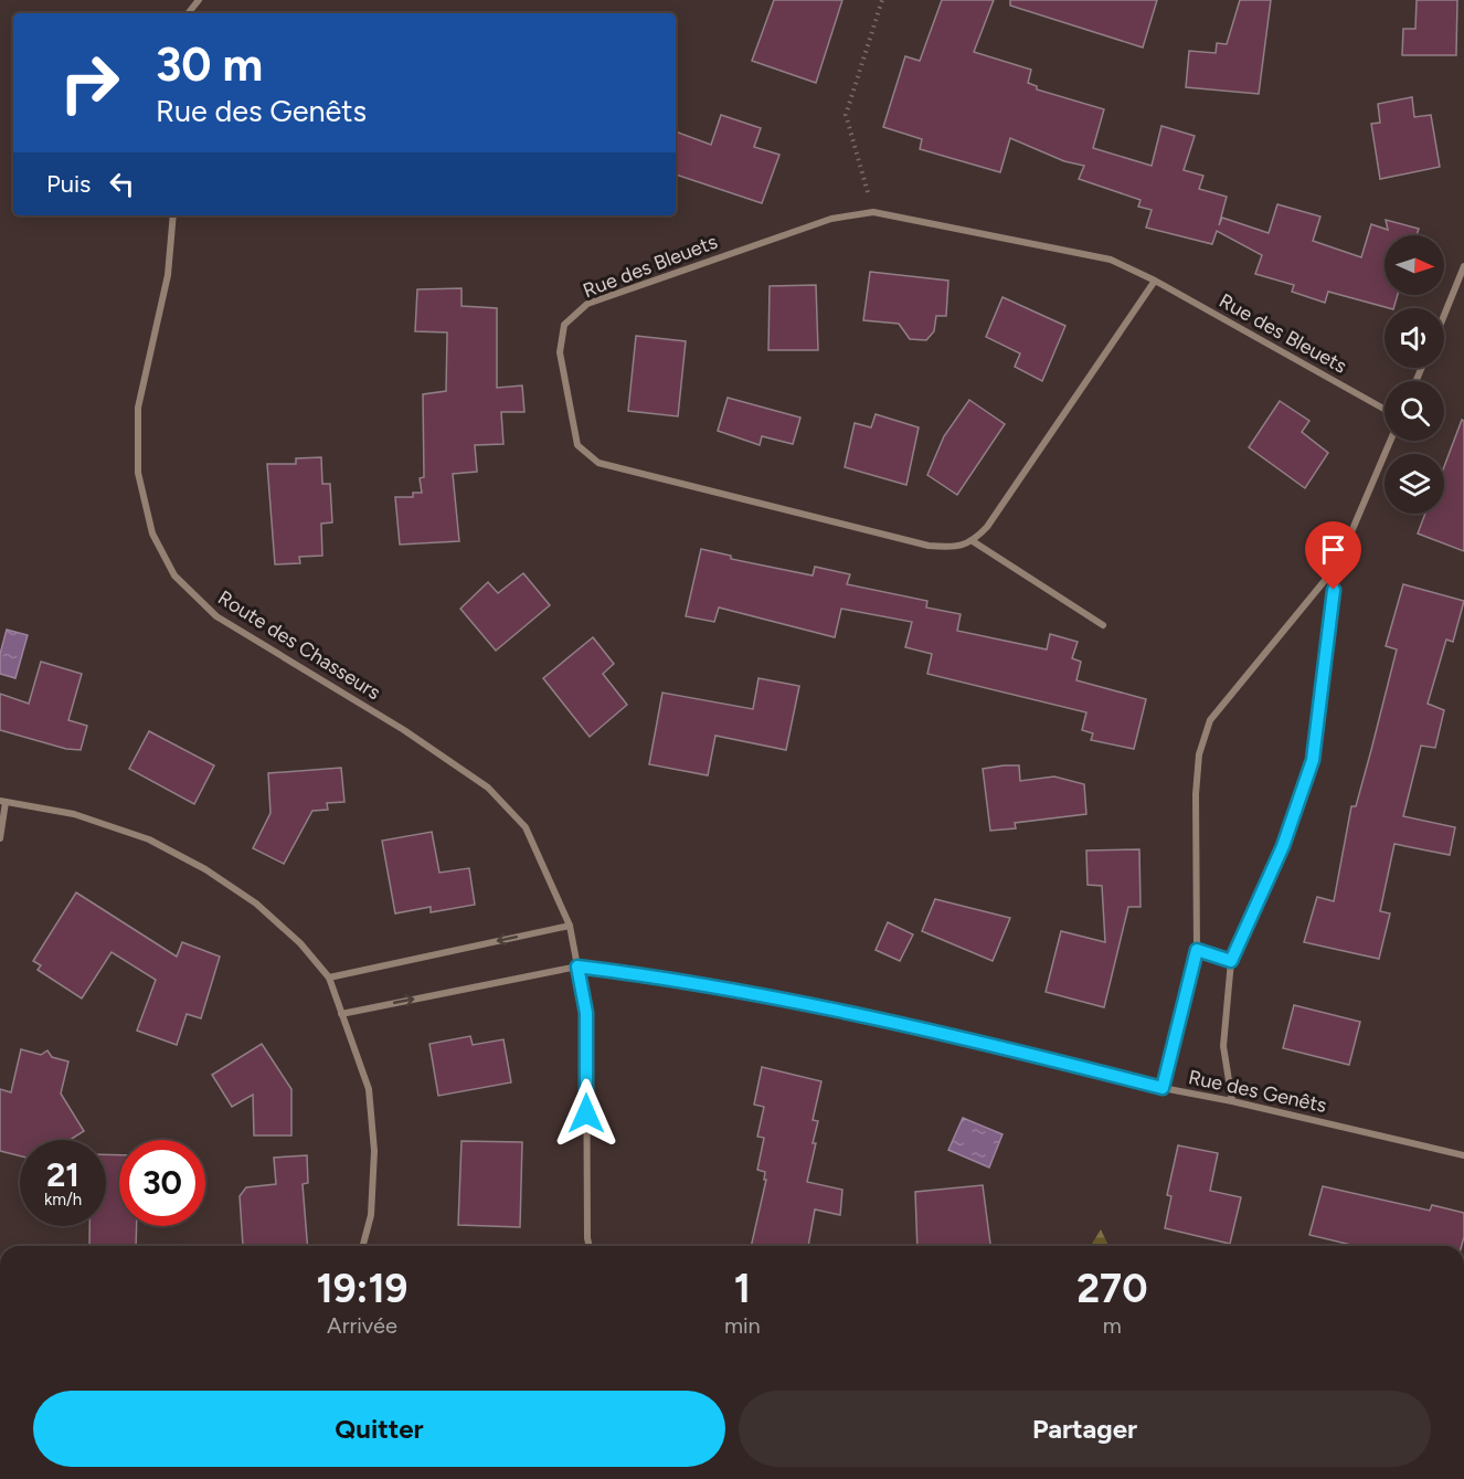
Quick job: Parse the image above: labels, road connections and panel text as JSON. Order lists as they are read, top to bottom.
{
  "streets": {
    "street": ["Rue des Bleuets", "Route des Chasseurs", "Rue des Genêts"]
  },
  "crossings": [
    ["Route des Chasseurs", "Rue des Genêts"]
  ],
  "north": "right",
  "page": {
    "turn": ["30 m", "Rue des Genêts"],
    "then": "Puis",
    "speed": "21 km/h",
    "limit": "30",
    "eta": [
      "19:19",
      "Arrivée",
      "1",
      "min",
      "270",
      "m"
    ],
    "buttons": ["Quitter", "Partager"]
  }
}
